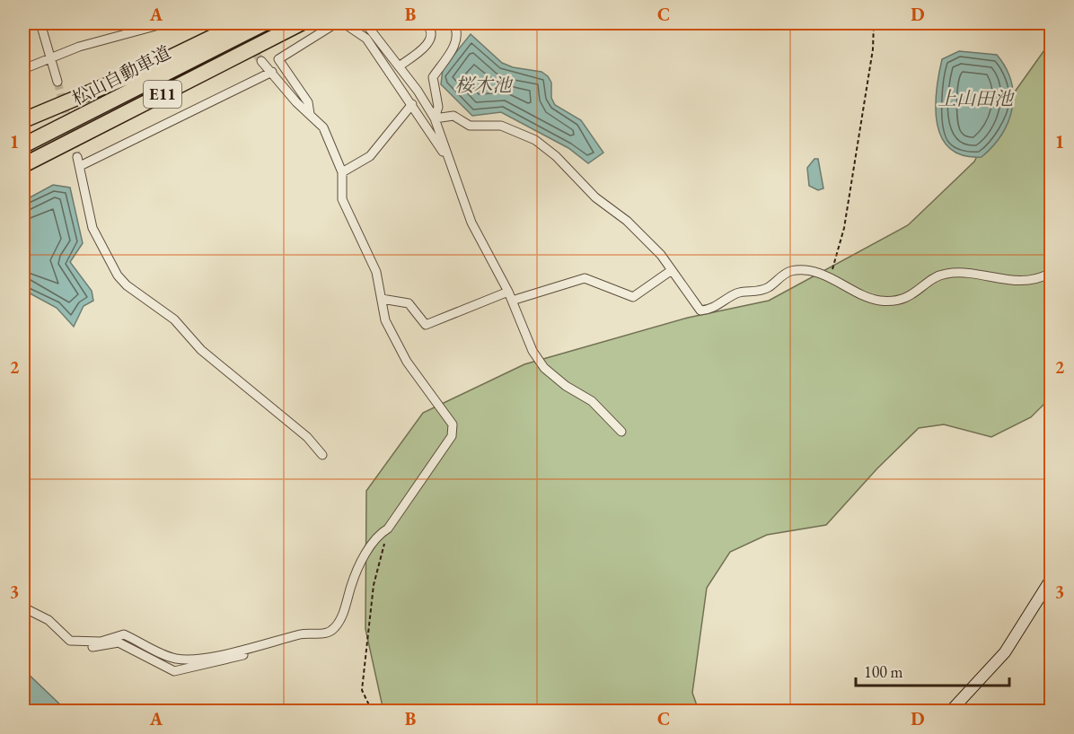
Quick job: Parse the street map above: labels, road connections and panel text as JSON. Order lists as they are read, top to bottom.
{
  "streets": {
    "highway": ["松山自動車道", "E11"]
  },
  "water": ["桜木池", "上山田池"],
  "scale_bar": "100 m",
  "grid": {
    "columns": [
      "A",
      "B",
      "C",
      "D"
    ],
    "rows": ["1", "2", "3"]
  }
}
